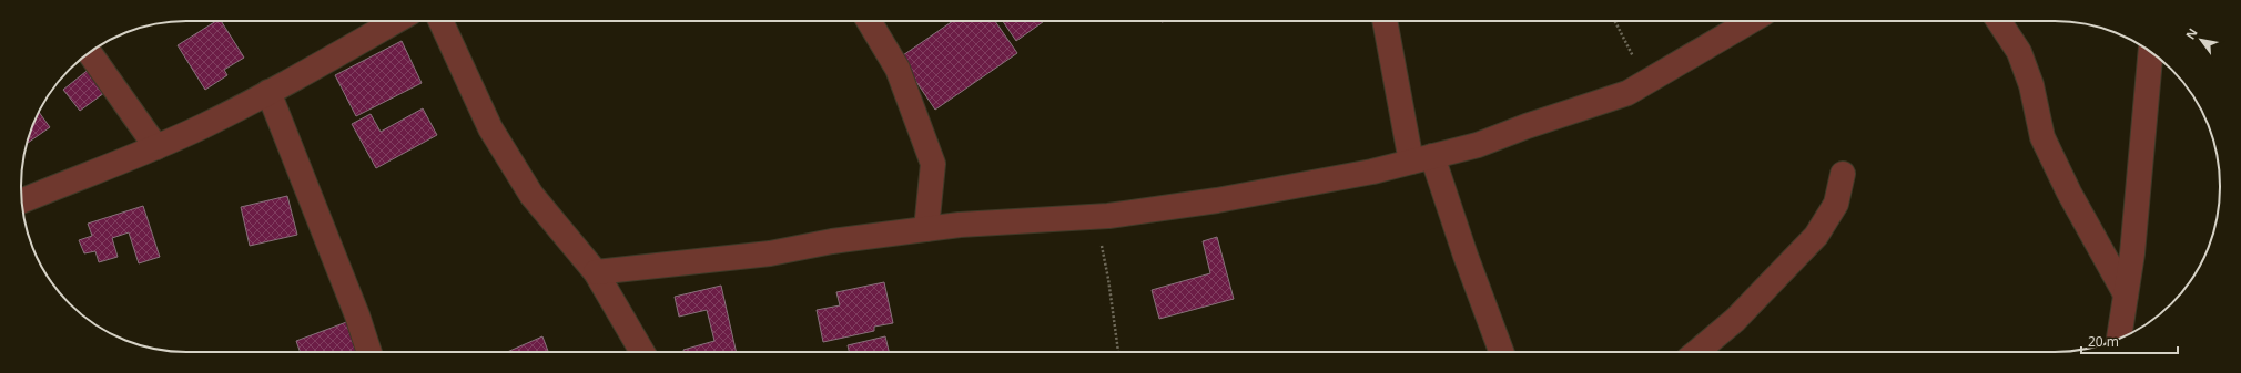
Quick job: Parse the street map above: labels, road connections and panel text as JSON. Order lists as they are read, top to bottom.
{
  "scale_bar": "20 m",
  "north": "top left"
}
